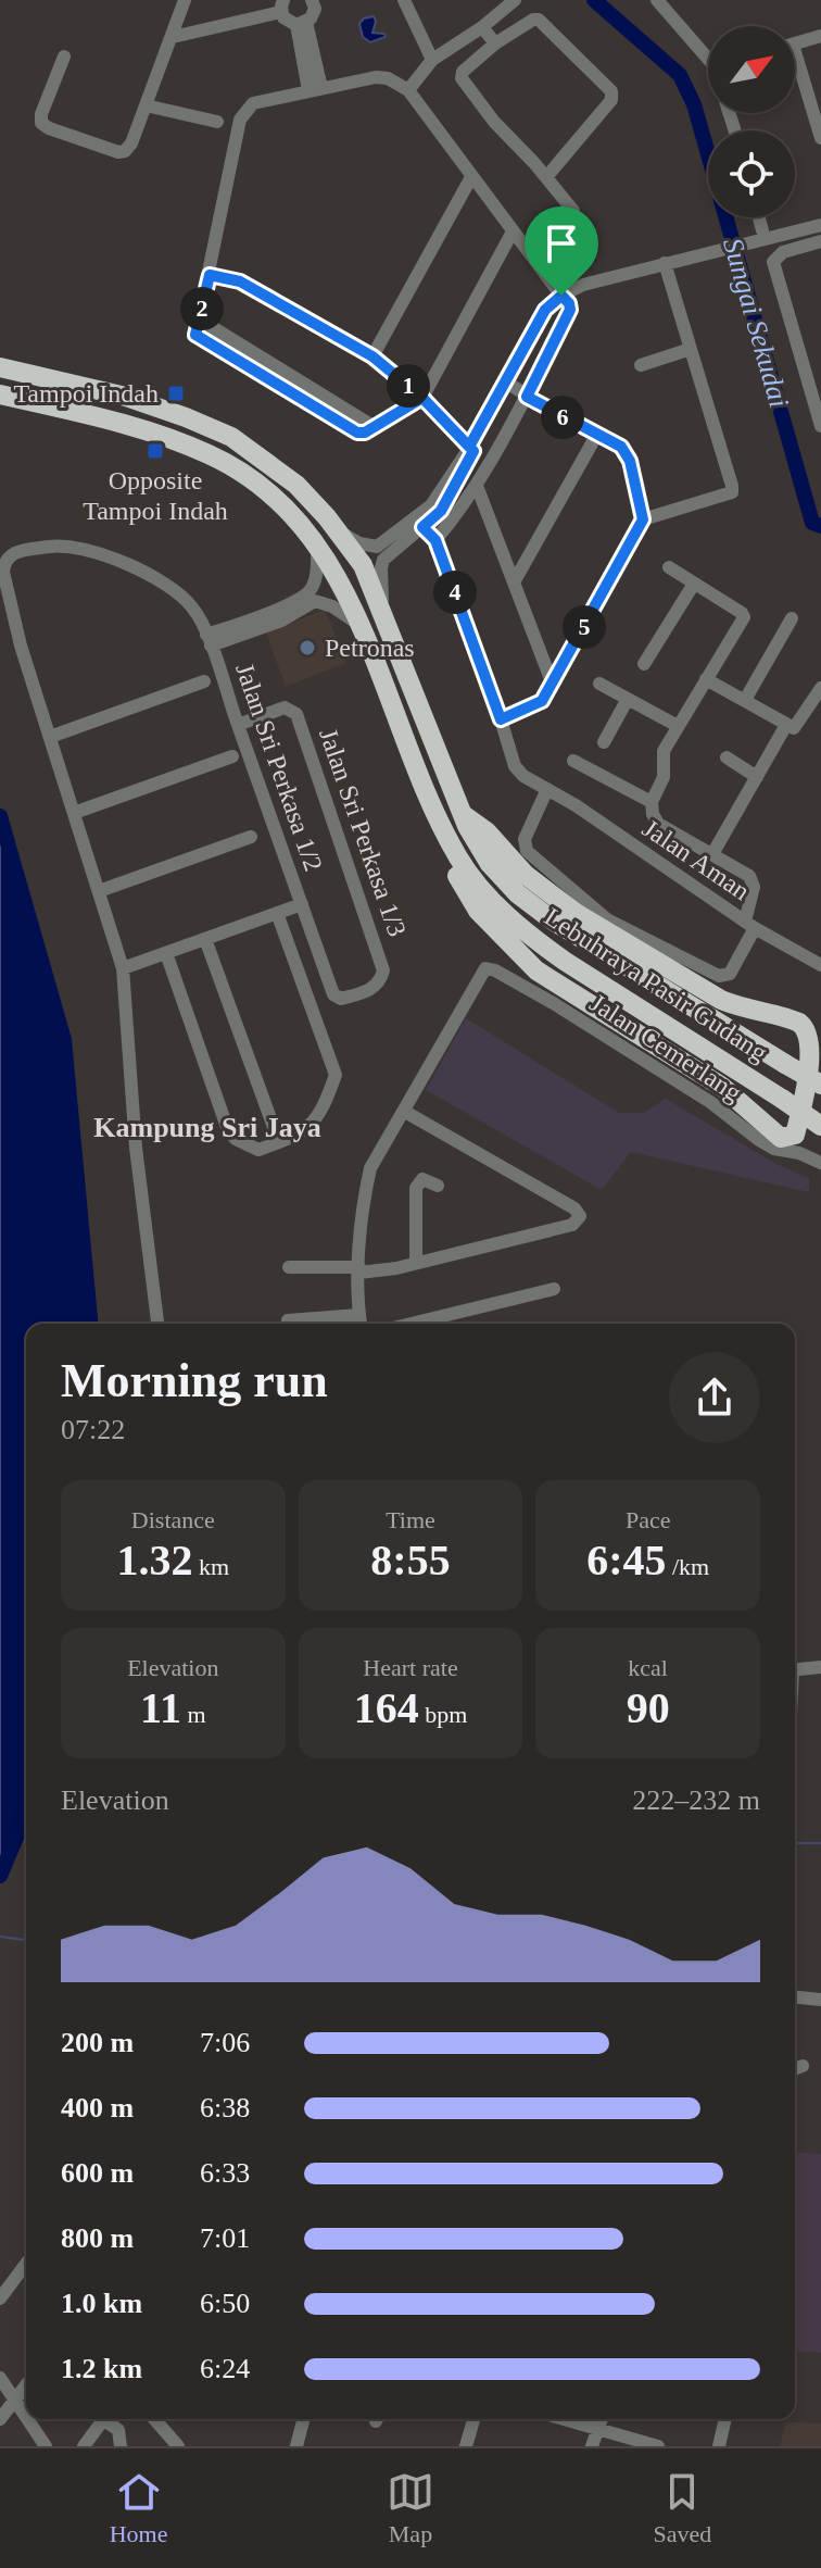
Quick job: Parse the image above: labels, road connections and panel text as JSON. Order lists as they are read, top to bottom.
{
  "streets": {
    "highway": ["Lebuhraya Pasir Gudang"],
    "street": [
      "Jalan Sri Perkasa 1/2",
      "Jalan Sri Perkasa 1/3",
      "Jalan Aman",
      "Jalan Cemerlang"
    ]
  },
  "crossings": [
    ["Jalan Sri Perkasa 1/2", "Jalan Sri Perkasa 1/3"]
  ],
  "districts": ["Kampung Sri Jaya"],
  "water": ["Sungai Sekudai"],
  "places": {
    "transit": ["Tampoi Indah", "Opposite Tampoi Indah"],
    "other": ["Petronas"]
  },
  "north": "top right",
  "page": {
    "pins": [
      "2",
      "1",
      "6",
      "4",
      "5"
    ],
    "heading": ["Morning run", "07:22"],
    "stats": [
      ["Distance", "1.32 km"],
      ["Time", "8:55"],
      ["Pace", "6:45 /km"],
      ["Elevation", "11 m"],
      ["Heart rate", "164 bpm"],
      ["kcal", "90"]
    ],
    "chart": ["Elevation", "222–232 m"],
    "list": [
      {
        "name": "200 m",
        "note": "7:06"
      },
      {
        "name": "400 m",
        "note": "6:38"
      },
      {
        "name": "600 m",
        "note": "6:33"
      },
      {
        "name": "800 m",
        "note": "7:01"
      },
      {
        "name": "1.0 km",
        "note": "6:50"
      },
      {
        "name": "1.2 km",
        "note": "6:24"
      }
    ],
    "tabs": ["Home", "Map", "Saved"]
  }
}
